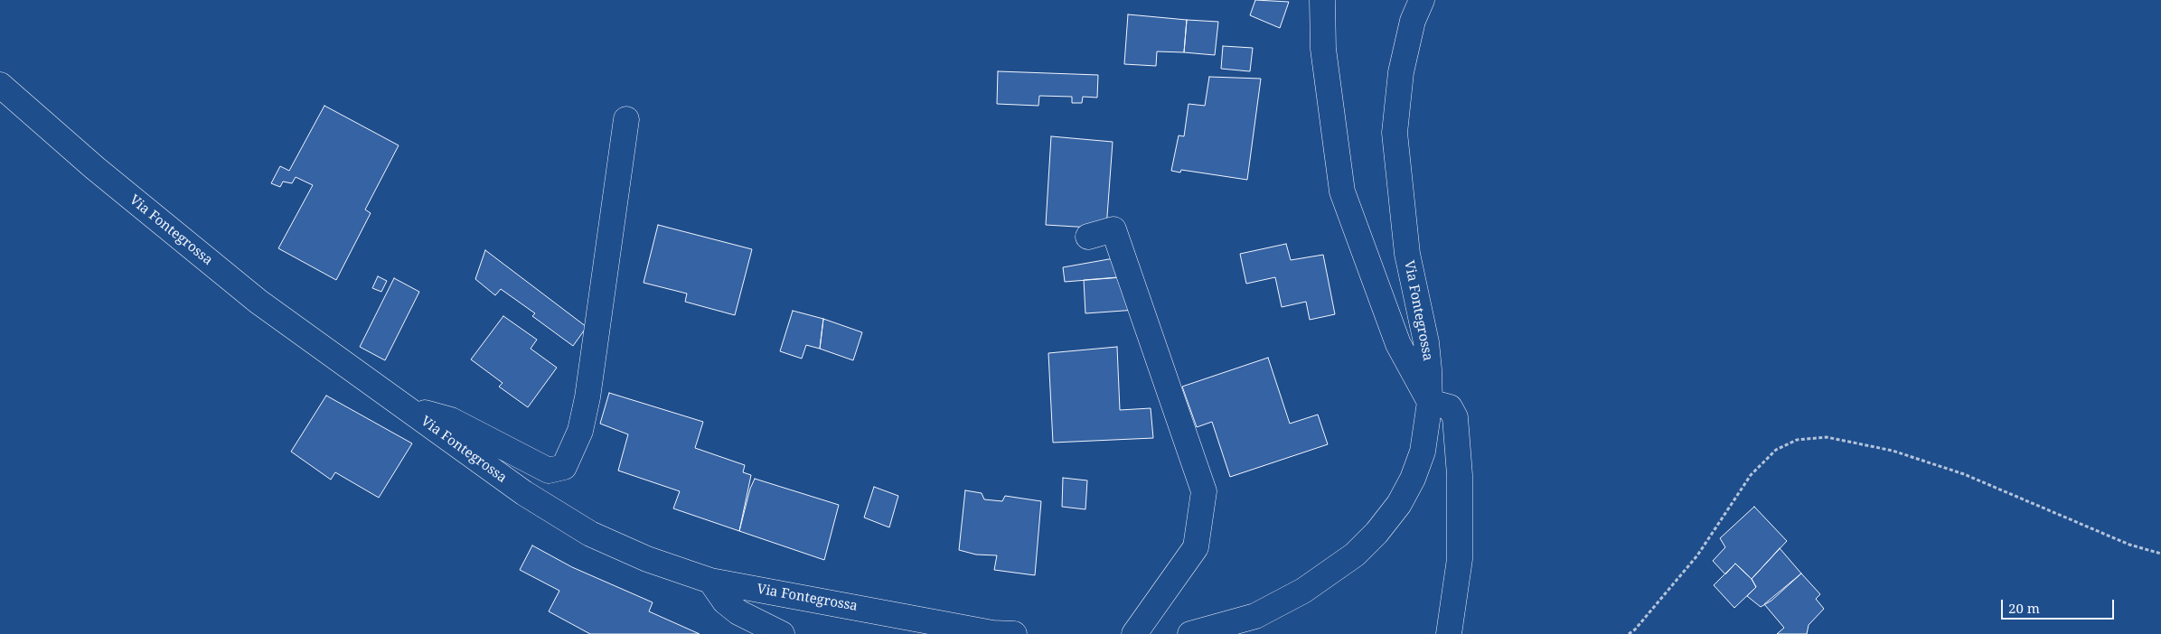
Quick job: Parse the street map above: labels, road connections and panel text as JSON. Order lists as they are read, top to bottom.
{
  "streets": {
    "street": ["Via Fontegrossa"]
  },
  "scale_bar": "20 m"
}
